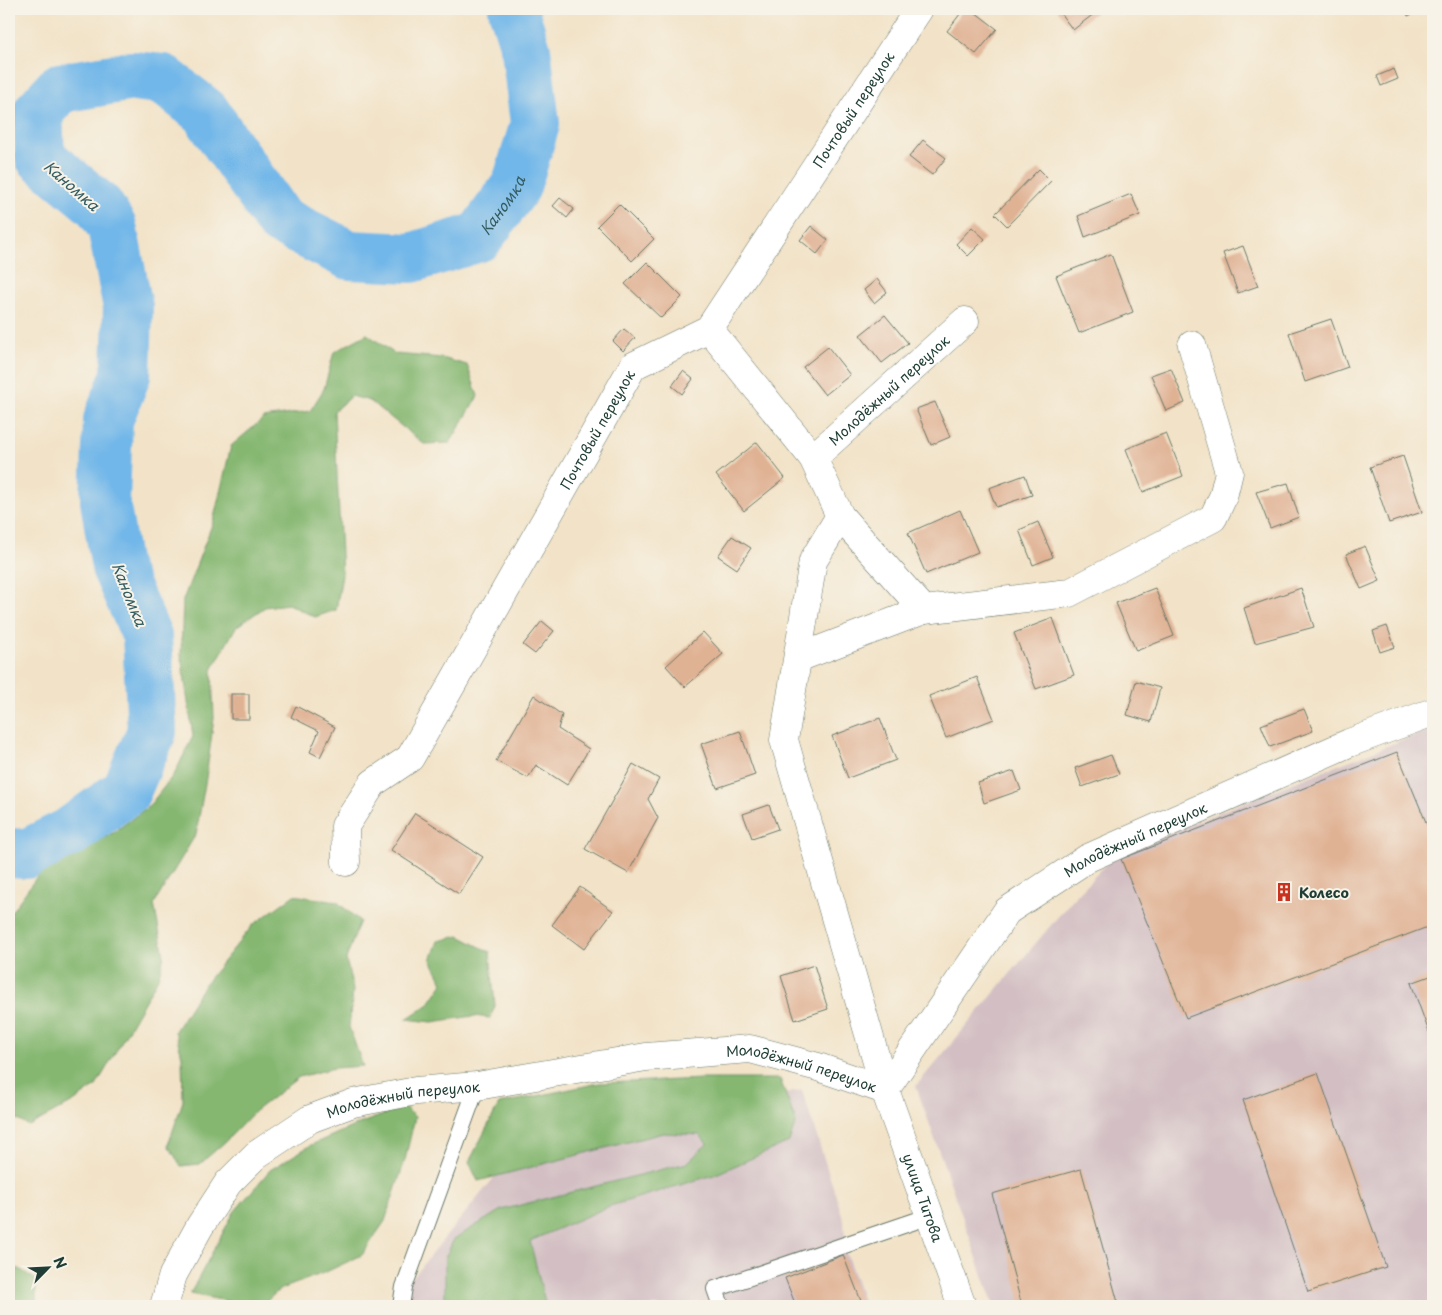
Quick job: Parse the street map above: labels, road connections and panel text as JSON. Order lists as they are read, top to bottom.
{
  "streets": {
    "street": ["Почтовый переулок", "Молодёжный переулок", "улица Титова"]
  },
  "crossings": [
    ["Молодёжный переулок", "улица Титова"]
  ],
  "water": ["Каномка"],
  "places": {
    "building": ["Колесо"]
  },
  "north": "top right"
}
